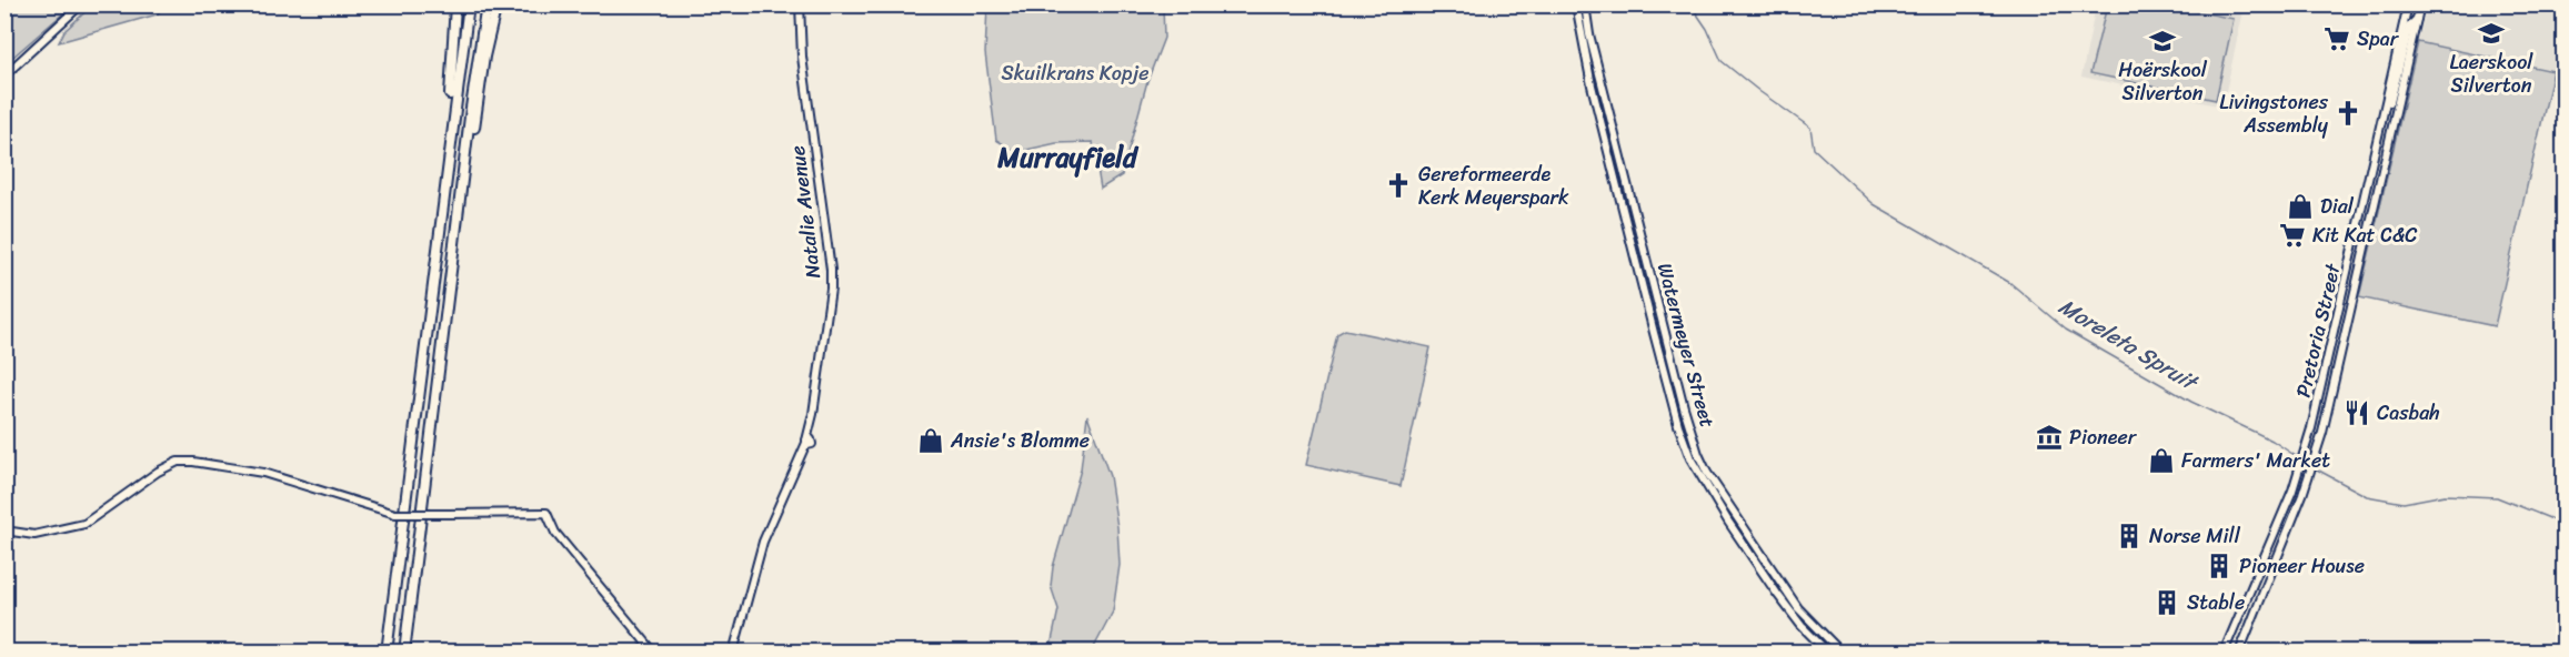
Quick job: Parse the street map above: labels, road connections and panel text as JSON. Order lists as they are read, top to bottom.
{
  "streets": {
    "main road": ["Natalie Avenue", "Pretoria Street", "Watermeyer Street"]
  },
  "districts": ["Murrayfield"],
  "water": ["Moreleta Spruit"],
  "parks": ["Skuilkrans Kopje"],
  "places": {
    "school or university": ["Laerskool Silverton", "Hoërskool Silverton"],
    "supermarket": ["Spar", "Kit Kat C&C"],
    "church": ["Livingstones Assembly", "Gereformeerde Kerk Meyerspark"],
    "shop": ["Dial", "Ansie's Blomme", "Farmers' Market"],
    "restaurant": ["Casbah"],
    "museum": ["Pioneer"],
    "building": ["Norse Mill", "Pioneer House", "Stable"]
  }
}
